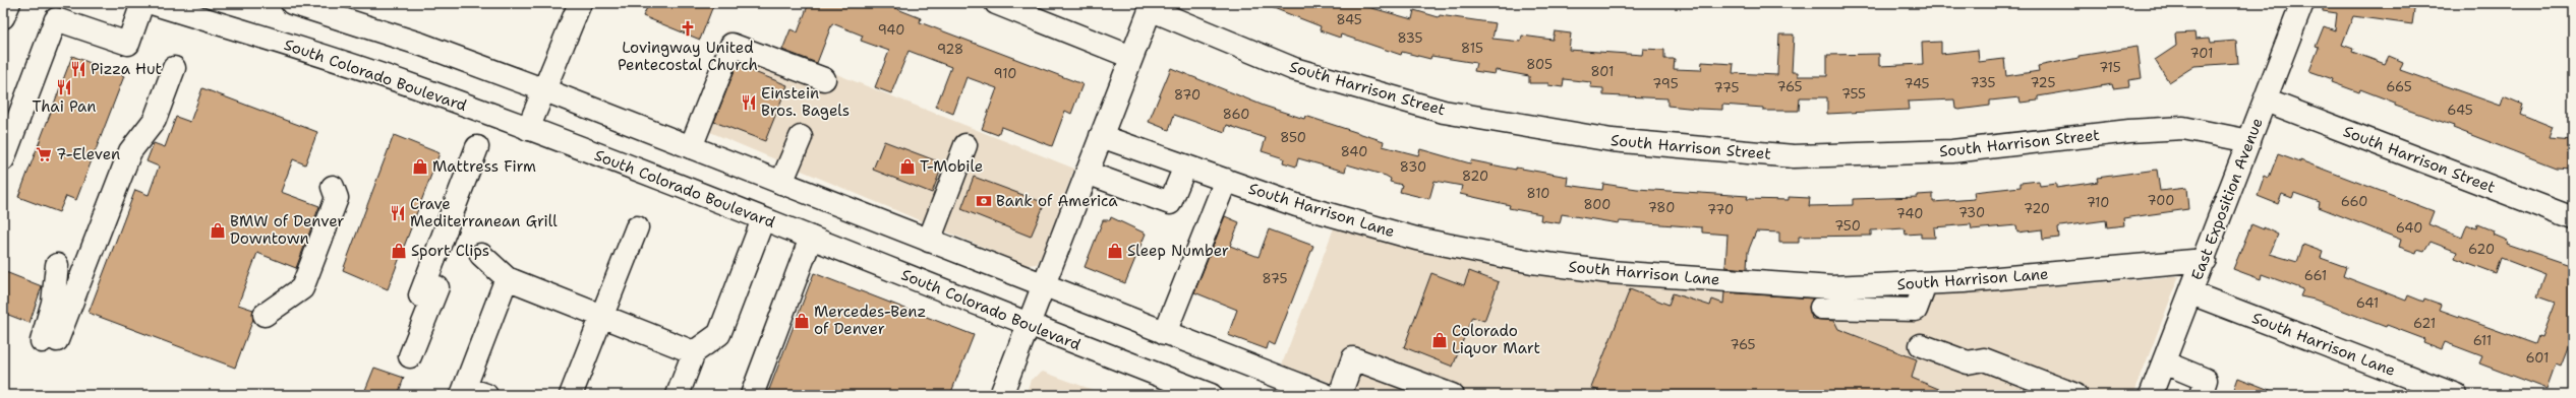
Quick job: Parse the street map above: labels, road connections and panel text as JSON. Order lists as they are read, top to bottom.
{
  "streets": {
    "street": [
      "South Colorado Boulevard",
      "South Harrison Street",
      "East Exposition Avenue",
      "South Harrison Lane"
    ]
  },
  "crossings": [
    ["South Harrison Street", "East Exposition Avenue"],
    ["East Exposition Avenue", "South Harrison Lane"]
  ],
  "places": {
    "church": ["Lovingway United Pentecostal Church"],
    "restaurant": [
      "Pizza Hut",
      "Thai Pan",
      "Einstein Bros. Bagels",
      "Crave Mediterranean Grill"
    ],
    "supermarket": ["7-Eleven"],
    "shop": [
      "Mattress Firm",
      "T-Mobile",
      "BMW of Denver Downtown",
      "Sport Clips",
      "Sleep Number",
      "Mercedes-Benz of Denver",
      "Colorado Liquor Mart"
    ],
    "bank": ["Bank of America"]
  },
  "house_numbers": [
    "845",
    "940",
    "835",
    "815",
    "928",
    "701",
    "805",
    "715",
    "801",
    "910",
    "735",
    "725",
    "795",
    "745",
    "765",
    "665",
    "775",
    "755",
    "870",
    "645",
    "860",
    "850",
    "840",
    "830",
    "820",
    "810",
    "700",
    "660",
    "710",
    "800",
    "780",
    "720",
    "770",
    "730",
    "740",
    "750",
    "640",
    "620",
    "661",
    "875",
    "641",
    "621",
    "611",
    "765",
    "601"
  ]
}
